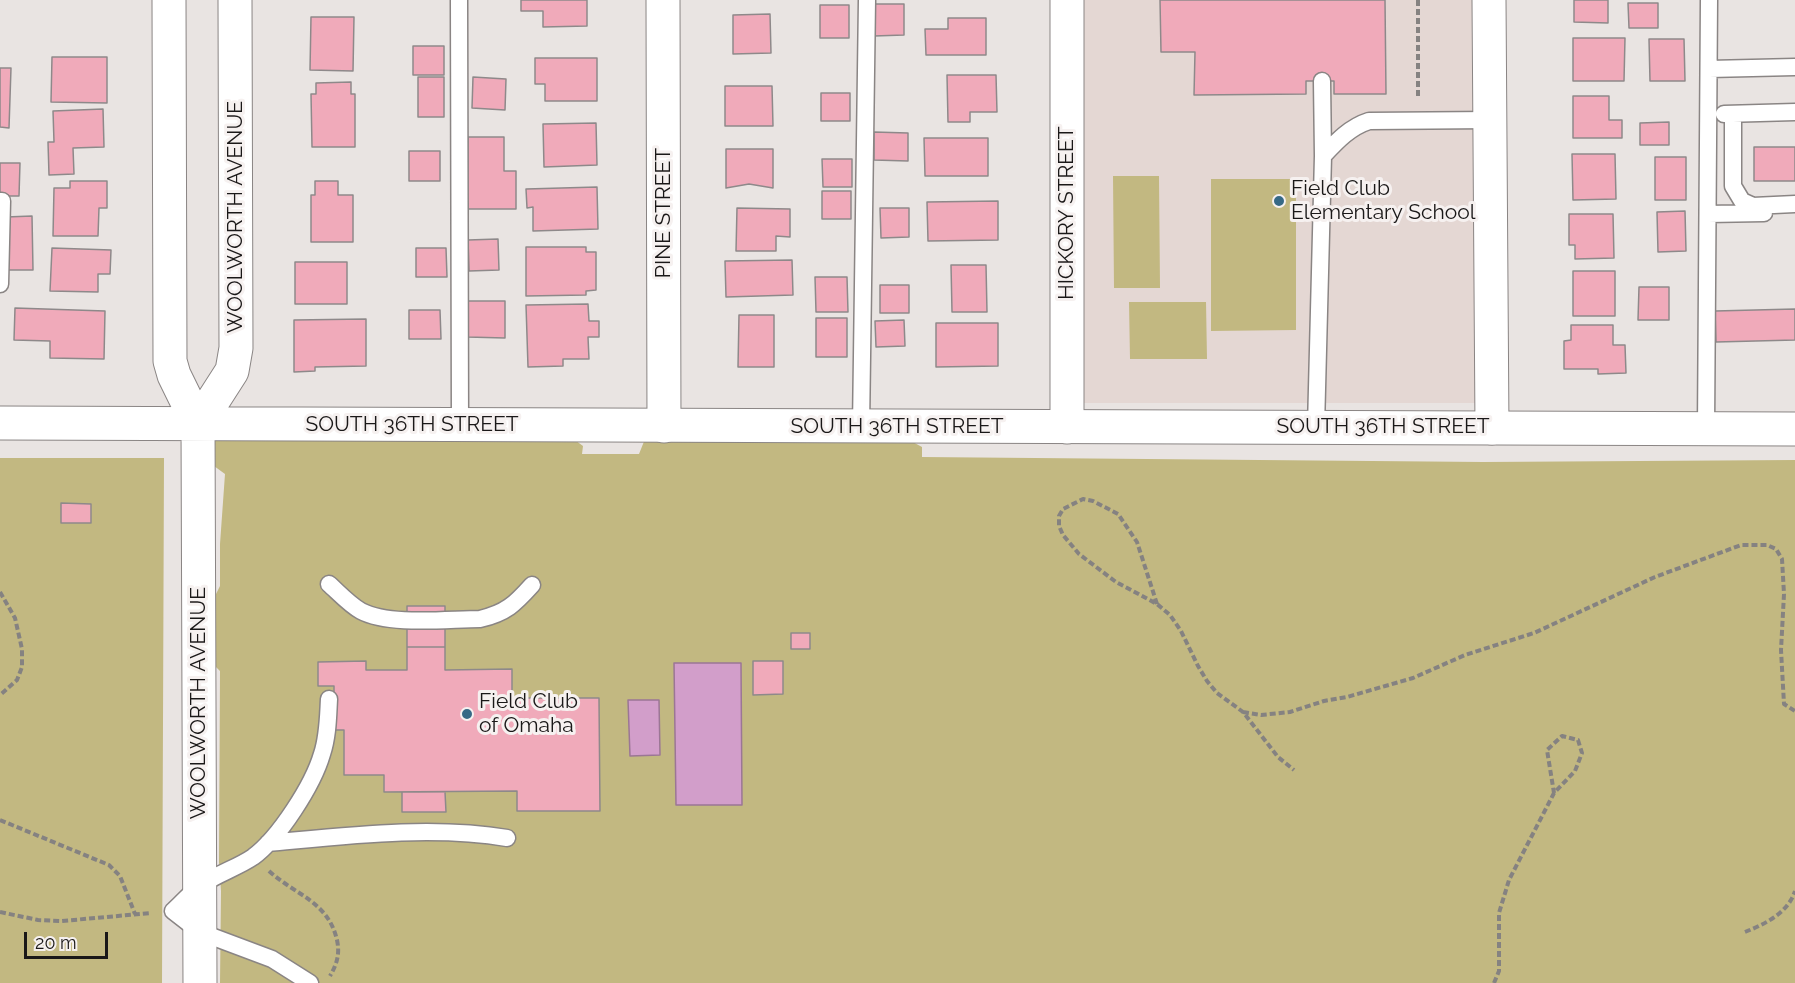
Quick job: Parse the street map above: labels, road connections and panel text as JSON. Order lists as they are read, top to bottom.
{
  "streets": {
    "street": [
      "PINE STREET",
      "HICKORY STREET",
      "WOOLWORTH AVENUE",
      "SOUTH 36TH STREET"
    ]
  },
  "crossings": [
    ["PINE STREET", "SOUTH 36TH STREET"],
    ["HICKORY STREET", "SOUTH 36TH STREET"],
    ["WOOLWORTH AVENUE", "SOUTH 36TH STREET"]
  ],
  "places": ["Field Club Elementary School", "Field Club of Omaha"],
  "scale_bar": "20 m"
}
